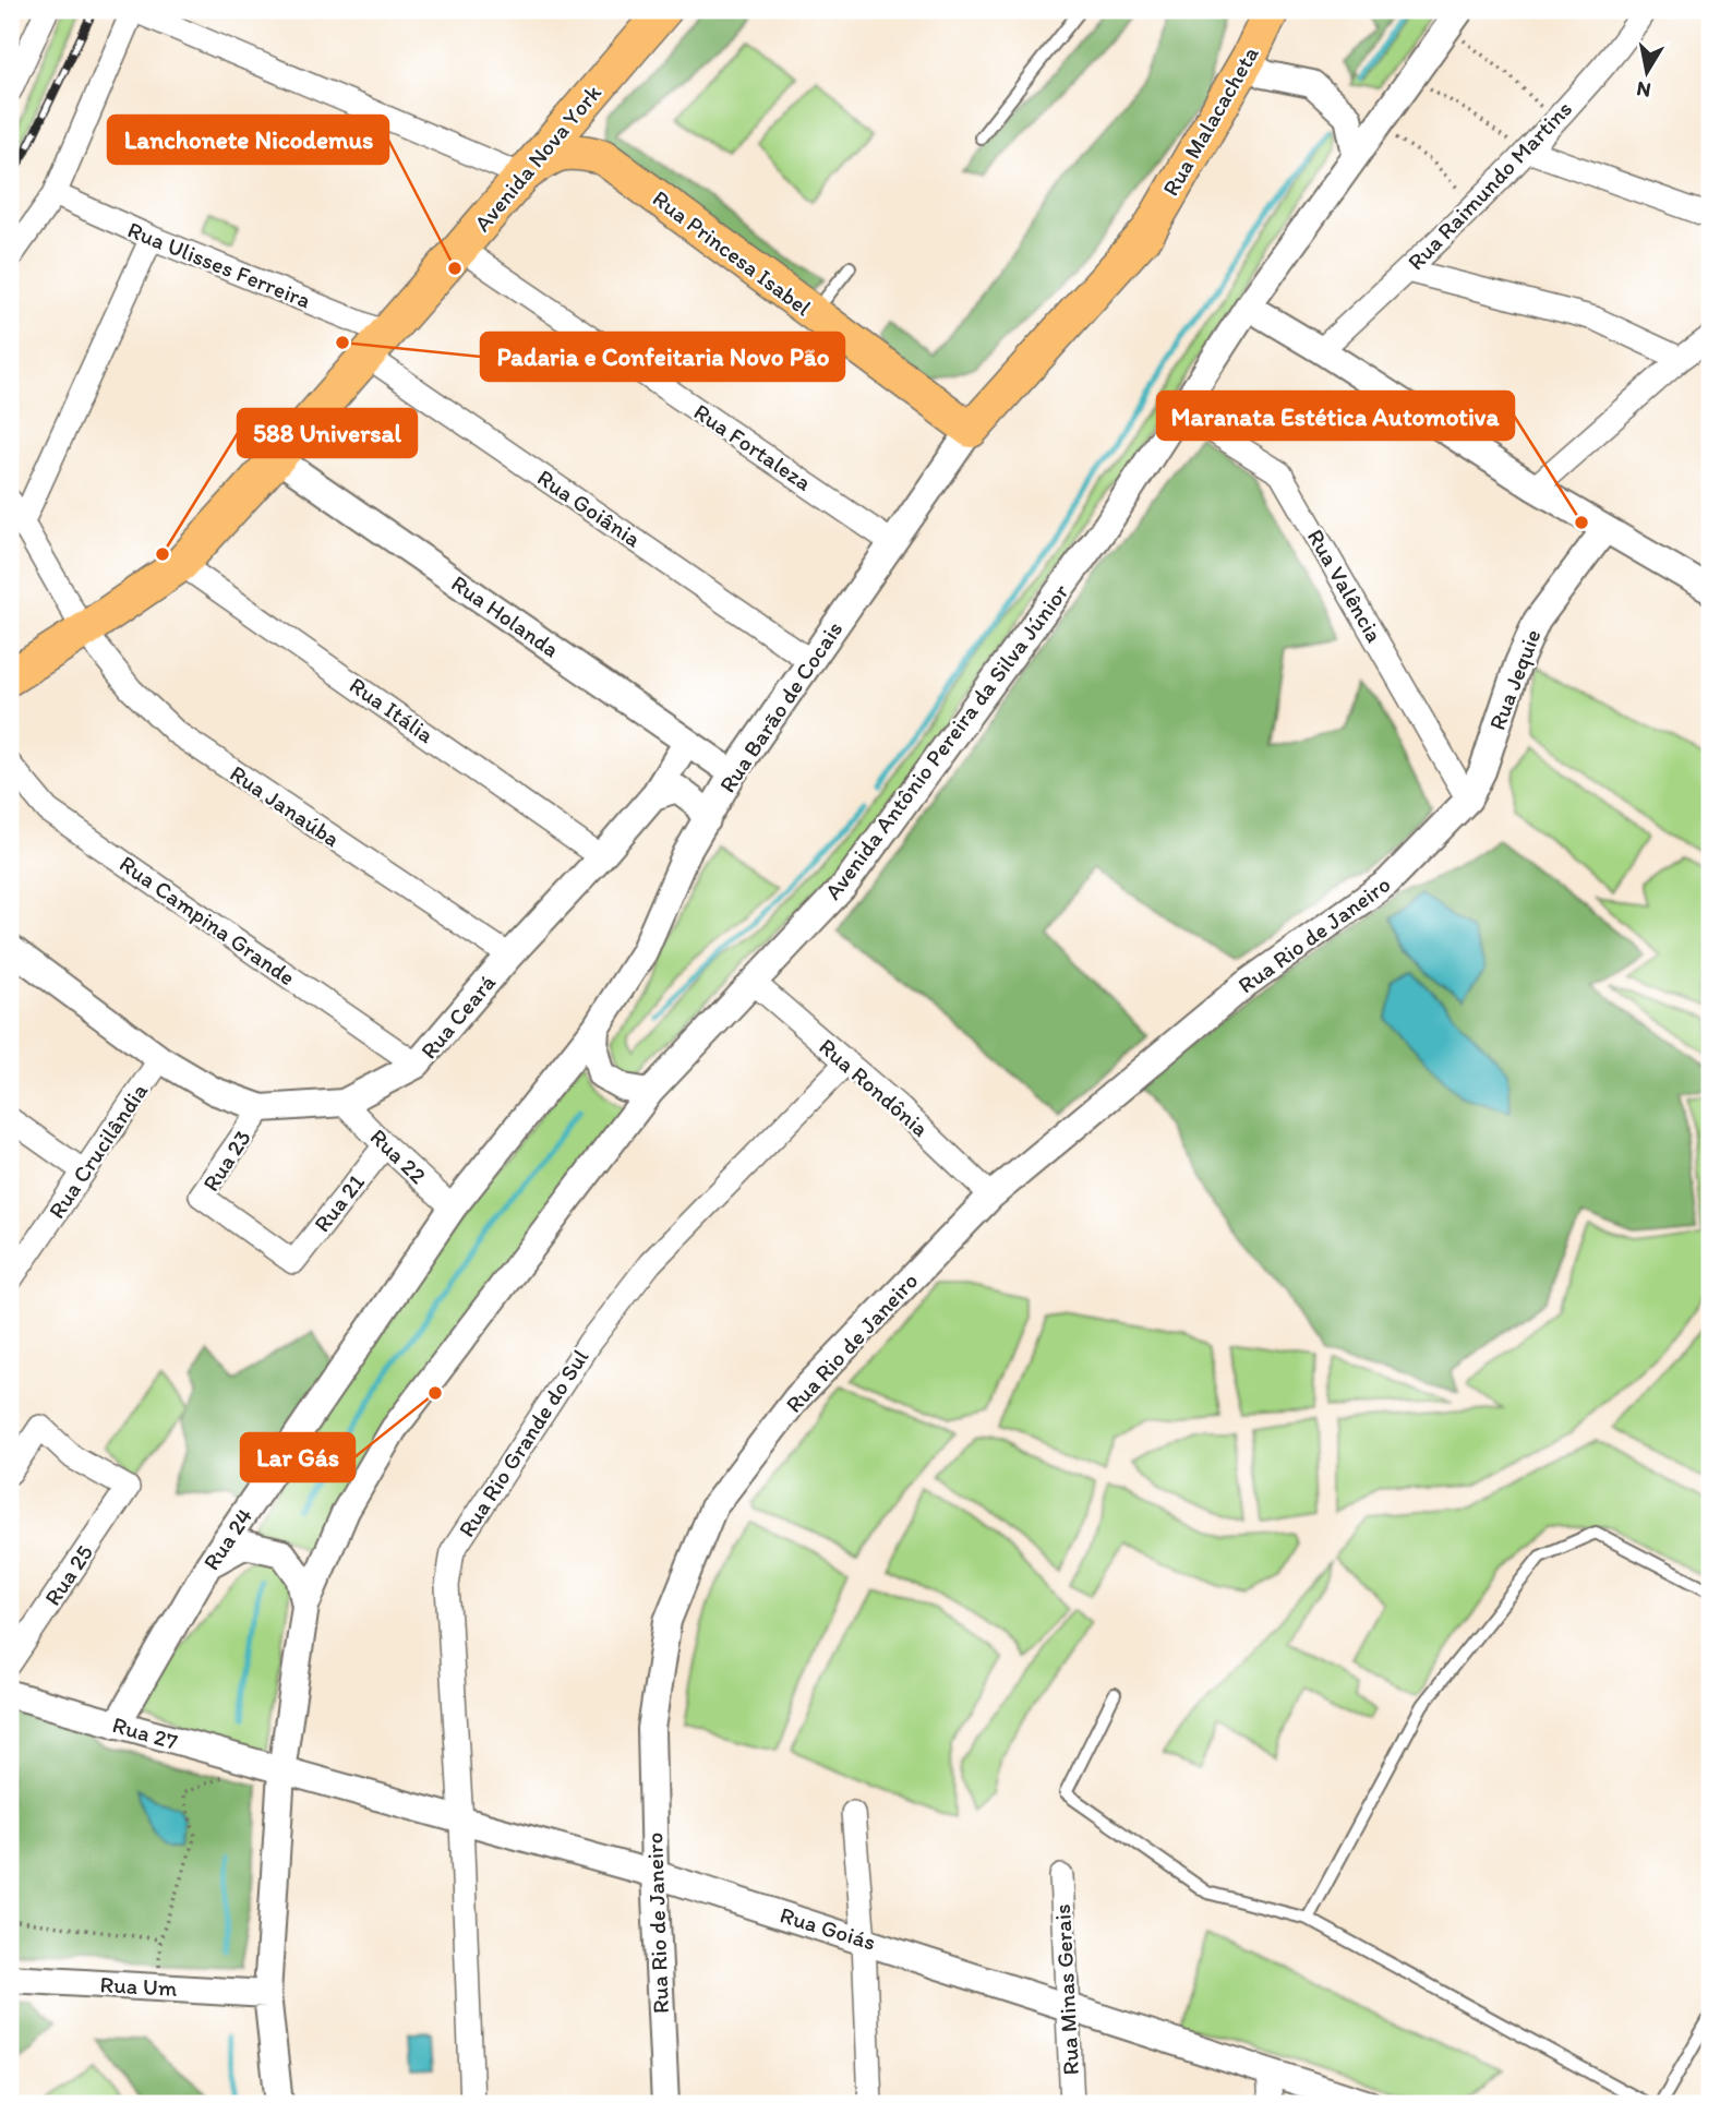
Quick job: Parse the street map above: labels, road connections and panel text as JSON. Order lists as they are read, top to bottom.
{
  "streets": {
    "main road": [
      "Rua Malacacheta",
      "Avenida Nova York",
      "Rua Princesa Isabel",
      "Rua Barão de Cocais"
    ],
    "street": [
      "Rua Raimundo Martins",
      "Rua Ulisses Ferreira",
      "Rua Fortaleza",
      "Rua Goiânia",
      "Rua Valência",
      "Rua Holanda",
      "Rua Jequie",
      "Rua Itália",
      "Avenida Antônio Pereira da Silva Júnior",
      "Rua Janaúba",
      "Rua Campina Grande",
      "Rua Rio de Janeiro",
      "Rua Ceará",
      "Rua Rondônia",
      "Rua Crucilândia",
      "Rua 22",
      "Rua 23",
      "Rua 21",
      "Rua Rio Grande do Sul",
      "Rua 24",
      "Rua 25",
      "Rua 27",
      "Rua Goiás",
      "Rua Um",
      "Rua Minas Gerais"
    ]
  },
  "crossings": [
    ["Rua Malacacheta", "Rua Barão de Cocais"],
    ["Avenida Nova York", "Rua Princesa Isabel"],
    ["Avenida Nova York", "Rua Ulisses Ferreira"],
    ["Avenida Nova York", "Rua Fortaleza"],
    ["Avenida Nova York", "Rua Goiânia"],
    ["Avenida Nova York", "Rua Holanda"],
    ["Avenida Nova York", "Rua Itália"],
    ["Avenida Nova York", "Rua Janaúba"],
    ["Rua Princesa Isabel", "Rua Barão de Cocais"],
    ["Rua Ulisses Ferreira", "Rua Goiânia"],
    ["Rua Fortaleza", "Rua Barão de Cocais"],
    ["Rua Goiânia", "Rua Barão de Cocais"],
    ["Rua Valência", "Rua Jequie"],
    ["Rua Valência", "Avenida Antônio Pereira da Silva Júnior"],
    ["Rua Valência", "Rua Rio de Janeiro"],
    ["Rua Holanda", "Rua Barão de Cocais"],
    ["Rua Holanda", "Rua Ceará"],
    ["Rua Jequie", "Rua Rio de Janeiro"],
    ["Rua Barão de Cocais", "Rua 22"],
    ["Rua Barão de Cocais", "Rua 24"],
    ["Rua Itália", "Rua Ceará"],
    ["Avenida Antônio Pereira da Silva Júnior", "Rua Rondônia"],
    ["Avenida Antônio Pereira da Silva Júnior", "Rua 27"],
    ["Avenida Antônio Pereira da Silva Júnior", "Rua Goiás"],
    ["Avenida Antônio Pereira da Silva Júnior", "Rua Um"],
    ["Rua Janaúba", "Rua Ceará"],
    ["Rua Campina Grande", "Rua Ceará"],
    ["Rua Rio de Janeiro", "Rua Rondônia"],
    ["Rua Rio de Janeiro", "Rua Goiás"],
    ["Rua Ceará", "Rua Crucilândia"],
    ["Rua Ceará", "Rua 22"],
    ["Rua Ceará", "Rua 23"],
    ["Rua Rondônia", "Rua Rio Grande do Sul"],
    ["Rua 22", "Rua 21"],
    ["Rua 22", "Rua 24"],
    ["Rua 23", "Rua 21"],
    ["Rua Rio Grande do Sul", "Rua Goiás"],
    ["Rua 24", "Rua 27"],
    ["Rua 27", "Rua Goiás"],
    ["Rua Goiás", "Rua Minas Gerais"]
  ],
  "places": [
    "Lanchonete Nicodemus",
    "Padaria e Confeitaria Novo Pão",
    "Maranata Estética Automotiva",
    "588 Universal",
    "Lar Gás"
  ],
  "north": "bottom"
}
